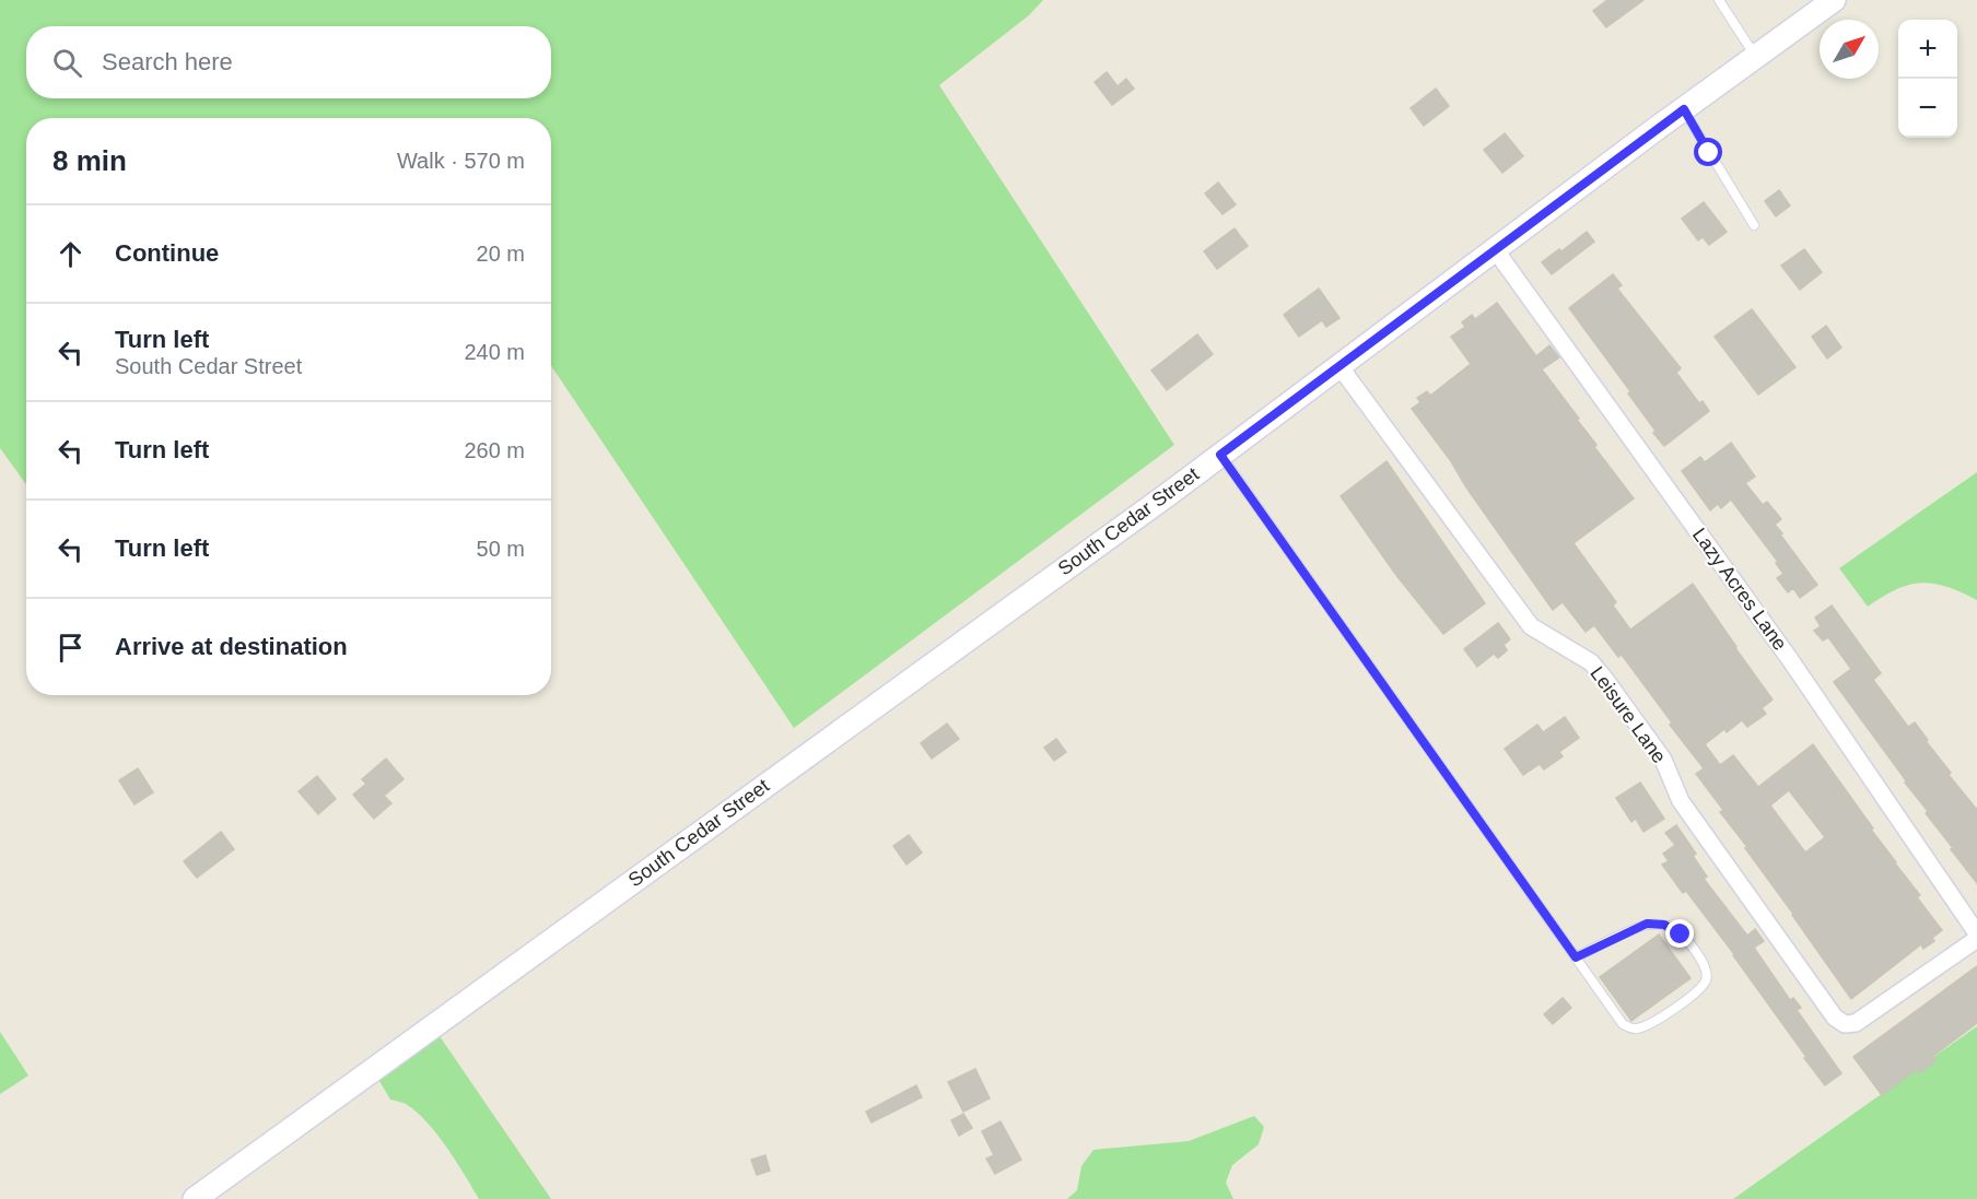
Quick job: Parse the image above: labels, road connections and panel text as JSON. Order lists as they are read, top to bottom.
{
  "streets": {
    "main road": ["South Cedar Street"],
    "street": ["Lazy Acres Lane", "Leisure Lane"]
  },
  "crossings": [
    ["South Cedar Street", "Lazy Acres Lane"],
    ["South Cedar Street", "Leisure Lane"]
  ],
  "north": "top right",
  "page": {
    "map_buttons": ["+", "−"],
    "search": "Search here",
    "heading": ["8 min", "Walk · 570 m"],
    "list": [
      ["Continue", "20 m"],
      ["Turn left", "South Cedar Street", "240 m"],
      ["Turn left", "260 m"],
      ["Turn left", "50 m"],
      "Arrive at destination"
    ]
  }
}
